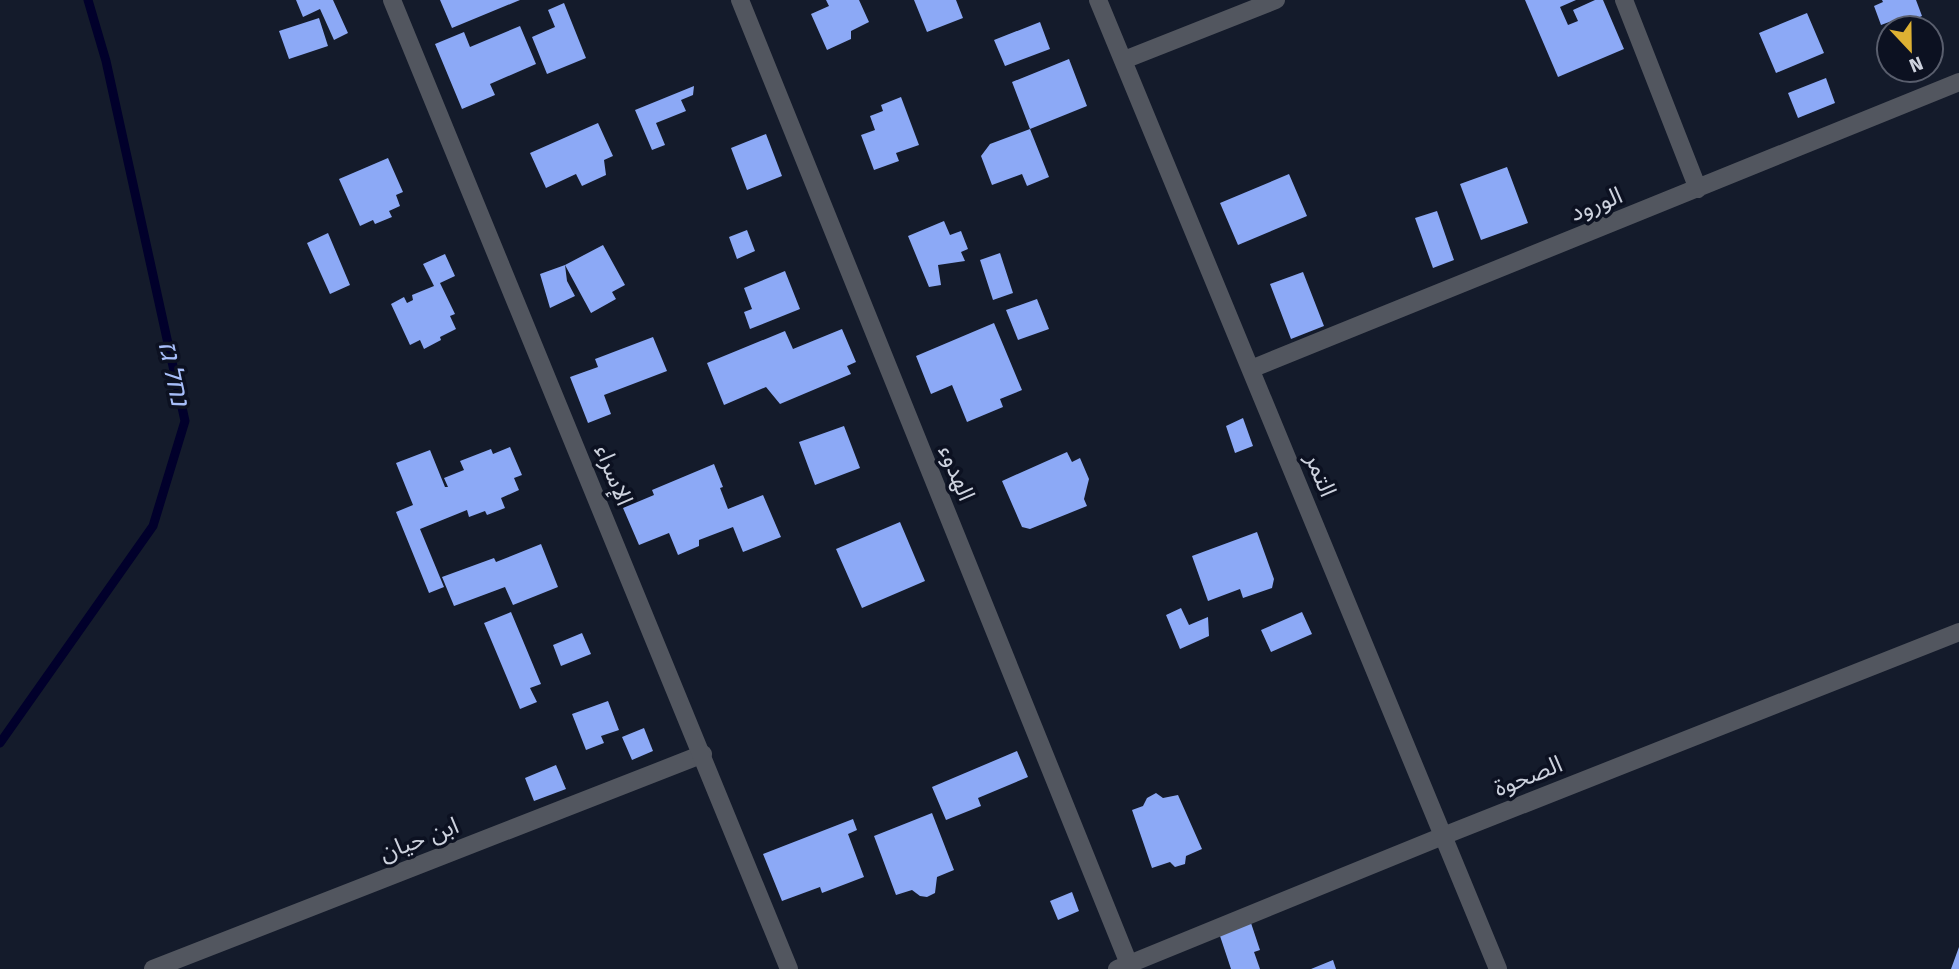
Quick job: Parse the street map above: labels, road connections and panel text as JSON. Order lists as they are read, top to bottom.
{
  "streets": {
    "street": [
      "الورود",
      "الهدوء",
      "الإسراء",
      "التمر",
      "الصحوة",
      "ابن حيان"
    ]
  },
  "crossings": [
    ["الورود", "التمر"],
    ["الهدوء", "الصحوة"],
    ["الإسراء", "ابن حيان"],
    ["التمر", "الصحوة"]
  ],
  "water": ["נחל גז"],
  "north": "bottom"
}
